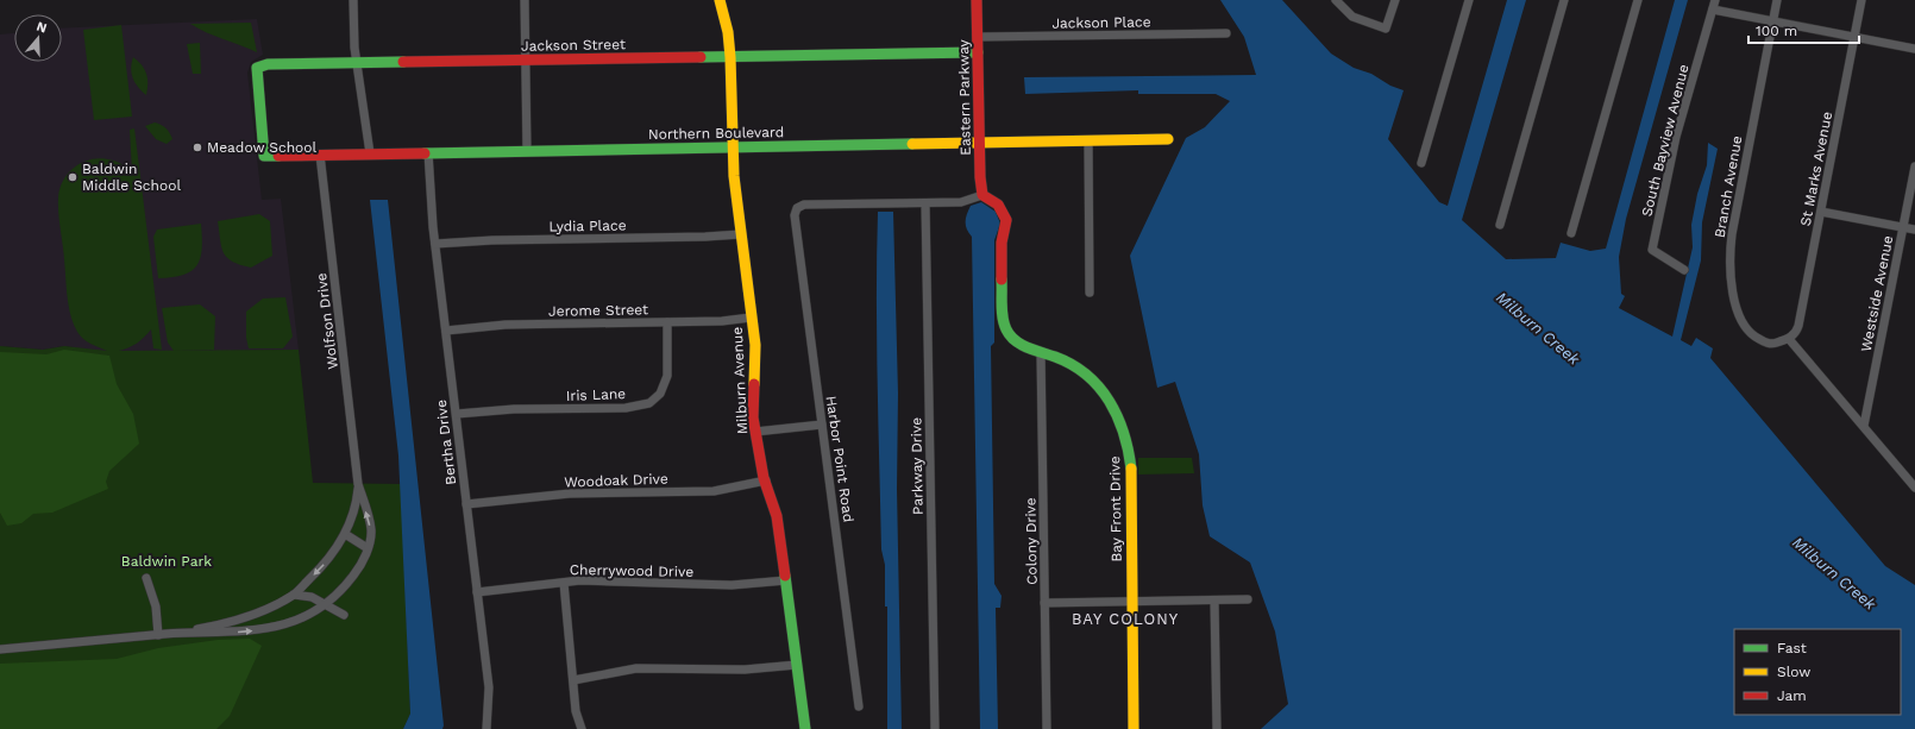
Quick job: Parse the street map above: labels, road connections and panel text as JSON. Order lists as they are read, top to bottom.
{
  "streets": {
    "street": [
      "Jackson Place",
      "Jackson Street",
      "Eastern Parkway",
      "Northern Boulevard",
      "South Bayview Avenue",
      "St Marks Avenue",
      "Branch Avenue",
      "Lydia Place",
      "Westside Avenue",
      "Jerome Street",
      "Wolfson Drive",
      "Milburn Avenue",
      "Iris Lane",
      "Bertha Drive",
      "Harbor Point Road",
      "Parkway Drive",
      "Woodoak Drive",
      "Bay Front Drive",
      "Colony Drive",
      "Cherrywood Drive"
    ]
  },
  "crossings": [
    ["Jackson Place", "Eastern Parkway"],
    ["Jackson Street", "Eastern Parkway"],
    ["Jackson Street", "Northern Boulevard"],
    ["Jackson Street", "Milburn Avenue"],
    ["Eastern Parkway", "Northern Boulevard"],
    ["Eastern Parkway", "Bay Front Drive"],
    ["Northern Boulevard", "Wolfson Drive"],
    ["Northern Boulevard", "Milburn Avenue"],
    ["Northern Boulevard", "Bertha Drive"],
    ["St Marks Avenue", "Branch Avenue"],
    ["Lydia Place", "Milburn Avenue"],
    ["Lydia Place", "Bertha Drive"],
    ["Jerome Street", "Milburn Avenue"],
    ["Jerome Street", "Iris Lane"],
    ["Jerome Street", "Bertha Drive"],
    ["Milburn Avenue", "Woodoak Drive"],
    ["Milburn Avenue", "Cherrywood Drive"],
    ["Iris Lane", "Bertha Drive"],
    ["Bertha Drive", "Woodoak Drive"],
    ["Bertha Drive", "Cherrywood Drive"],
    ["Harbor Point Road", "Parkway Drive"],
    ["Bay Front Drive", "Colony Drive"]
  ],
  "districts": ["BAY COLONY"],
  "water": ["Milburn Creek"],
  "parks": ["Baldwin Park"],
  "places": ["Meadow School", "Baldwin Middle School"],
  "legend": ["Fast", "Slow", "Jam"],
  "scale_bar": "100 m",
  "north": "top"
}
